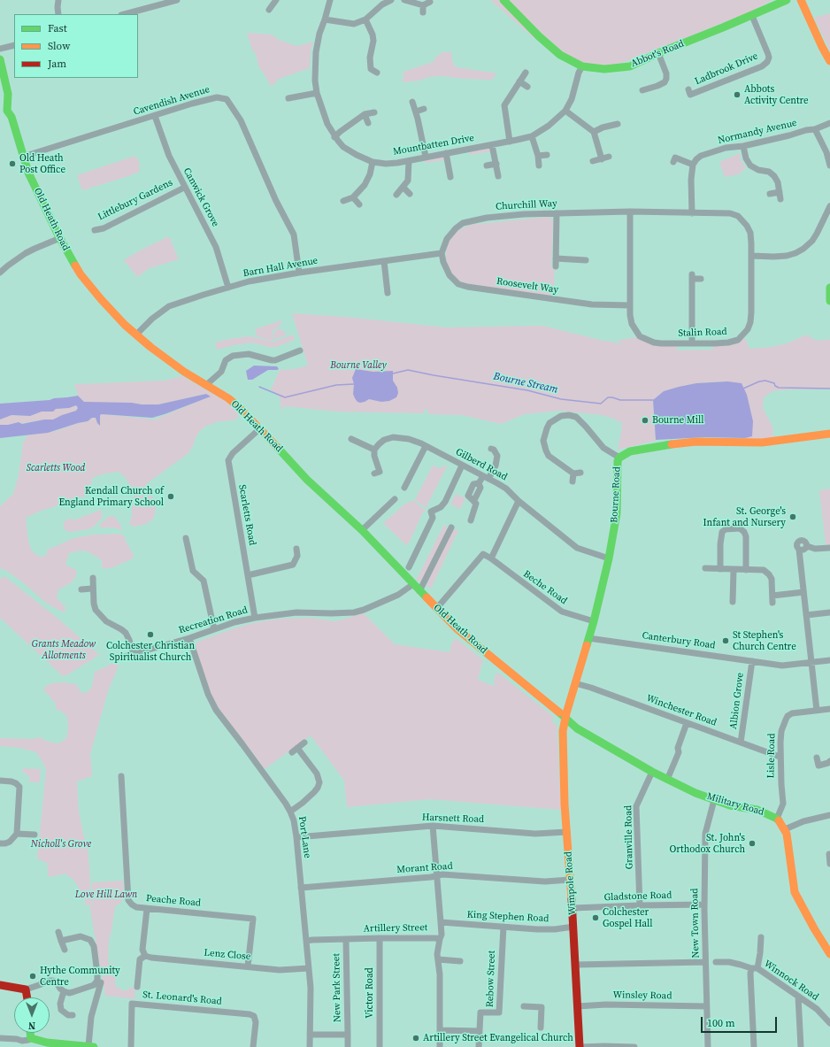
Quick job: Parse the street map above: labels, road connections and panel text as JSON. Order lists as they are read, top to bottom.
{
  "streets": {
    "street": [
      "Abbot's Road",
      "Ladbrook Drive",
      "Cavendish Avenue",
      "Normandy Avenue",
      "Mountbatten Drive",
      "Canwick Grove",
      "Littlebury Gardens",
      "Churchill Way",
      "Old Heath Road",
      "Barn Hall Avenue",
      "Roosevelt Way",
      "Stalin Road",
      "Gilberd Road",
      "Bourne Road",
      "Scarletts Road",
      "Beche Road",
      "Recreation Road",
      "Canterbury Road",
      "Albion Grove",
      "Winchester Road",
      "Lisle Road",
      "Military Road",
      "Harsnett Road",
      "Port Lane",
      "Granville Road",
      "Morant Road",
      "Wimpole Road",
      "Gladstone Road",
      "Peache Road",
      "King Stephen Road",
      "New Town Road",
      "Artillery Street",
      "Lenz Close",
      "Rebow Street",
      "Winnock Road",
      "New Park Street",
      "Victor Road",
      "Winsley Road",
      "St. Leonard's Road"
    ]
  },
  "crossings": [
    ["Abbot's Road", "Ladbrook Drive"],
    ["Abbot's Road", "Mountbatten Drive"],
    ["Cavendish Avenue", "Canwick Grove"],
    ["Cavendish Avenue", "Old Heath Road"],
    ["Cavendish Avenue", "Barn Hall Avenue"],
    ["Canwick Grove", "Littlebury Gardens"],
    ["Canwick Grove", "Barn Hall Avenue"],
    ["Churchill Way", "Barn Hall Avenue"],
    ["Churchill Way", "Roosevelt Way"],
    ["Churchill Way", "Stalin Road"],
    ["Old Heath Road", "Barn Hall Avenue"],
    ["Old Heath Road", "Bourne Road"],
    ["Old Heath Road", "Scarletts Road"],
    ["Old Heath Road", "Beche Road"],
    ["Old Heath Road", "Recreation Road"],
    ["Old Heath Road", "Military Road"],
    ["Old Heath Road", "Wimpole Road"],
    ["Barn Hall Avenue", "Roosevelt Way"],
    ["Roosevelt Way", "Stalin Road"],
    ["Gilberd Road", "Bourne Road"],
    ["Bourne Road", "Beche Road"],
    ["Bourne Road", "Canterbury Road"],
    ["Bourne Road", "Winchester Road"],
    ["Bourne Road", "Military Road"],
    ["Bourne Road", "Wimpole Road"],
    ["Scarletts Road", "Recreation Road"],
    ["Recreation Road", "Port Lane"],
    ["Canterbury Road", "Albion Grove"],
    ["Albion Grove", "Winchester Road"],
    ["Winchester Road", "Lisle Road"],
    ["Lisle Road", "Military Road"],
    ["Military Road", "Granville Road"],
    ["Military Road", "Wimpole Road"],
    ["Military Road", "New Town Road"],
    ["Harsnett Road", "Port Lane"],
    ["Harsnett Road", "Wimpole Road"],
    ["Port Lane", "Morant Road"],
    ["Port Lane", "Artillery Street"],
    ["Port Lane", "Lenz Close"],
    ["Port Lane", "New Park Street"],
    ["Granville Road", "Gladstone Road"],
    ["Morant Road", "Wimpole Road"],
    ["Wimpole Road", "Gladstone Road"],
    ["Wimpole Road", "King Stephen Road"],
    ["Wimpole Road", "Winsley Road"],
    ["Gladstone Road", "New Town Road"],
    ["Peache Road", "Lenz Close"],
    ["King Stephen Road", "Rebow Street"],
    ["New Town Road", "Winsley Road"],
    ["Artillery Street", "New Park Street"],
    ["Artillery Street", "Victor Road"]
  ],
  "water": ["Bourne Stream"],
  "parks": [
    "Bourne Valley",
    "Scarletts Wood",
    "Grants Meadow Allotments",
    "Nicholl's Grove",
    "Love Hill Lawn"
  ],
  "places": [
    "Abbots Activity Centre",
    "Old Heath Post Office",
    "Bourne Mill",
    "Kendall Church of England Primary School",
    "St. George's Infant and Nursery",
    "Colchester Christian Spiritualist Church",
    "St Stephen's Church Centre",
    "St. John's Orthodox Church",
    "Colchester Gospel Hall",
    "Hythe Community Centre",
    "Artillery Street Evangelical Church"
  ],
  "legend": ["Fast", "Slow", "Jam"],
  "scale_bar": "100 m",
  "north": "bottom"
}
